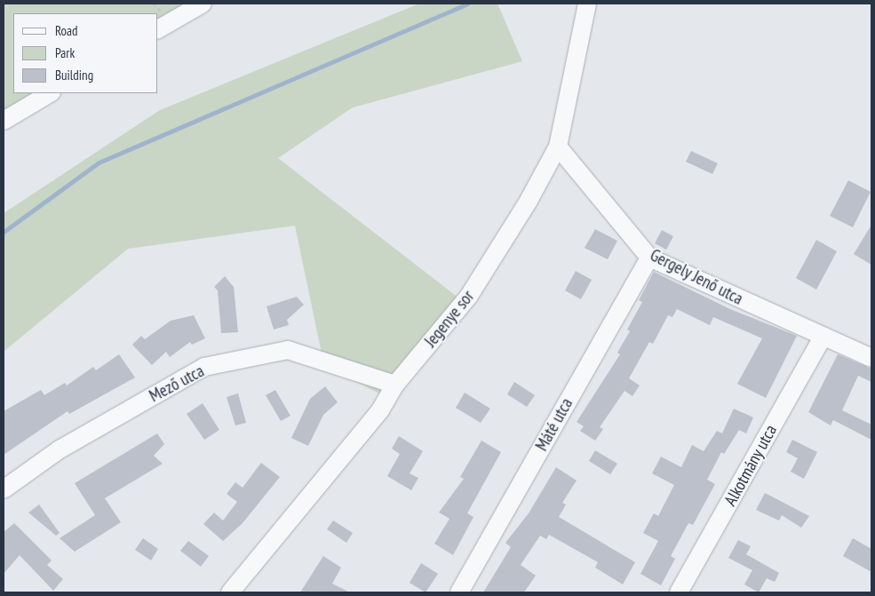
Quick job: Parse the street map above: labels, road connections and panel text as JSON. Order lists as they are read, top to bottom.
{
  "streets": {
    "street": [
      "Gergely Jenő utca",
      "Jegenye sor",
      "Mező utca",
      "Máté utca",
      "Alkotmány utca"
    ]
  },
  "crossings": [
    ["Gergely Jenő utca", "Jegenye sor"],
    ["Gergely Jenő utca", "Máté utca"],
    ["Gergely Jenő utca", "Alkotmány utca"],
    ["Jegenye sor", "Mező utca"]
  ],
  "legend": ["Road", "Park", "Building"]
}
